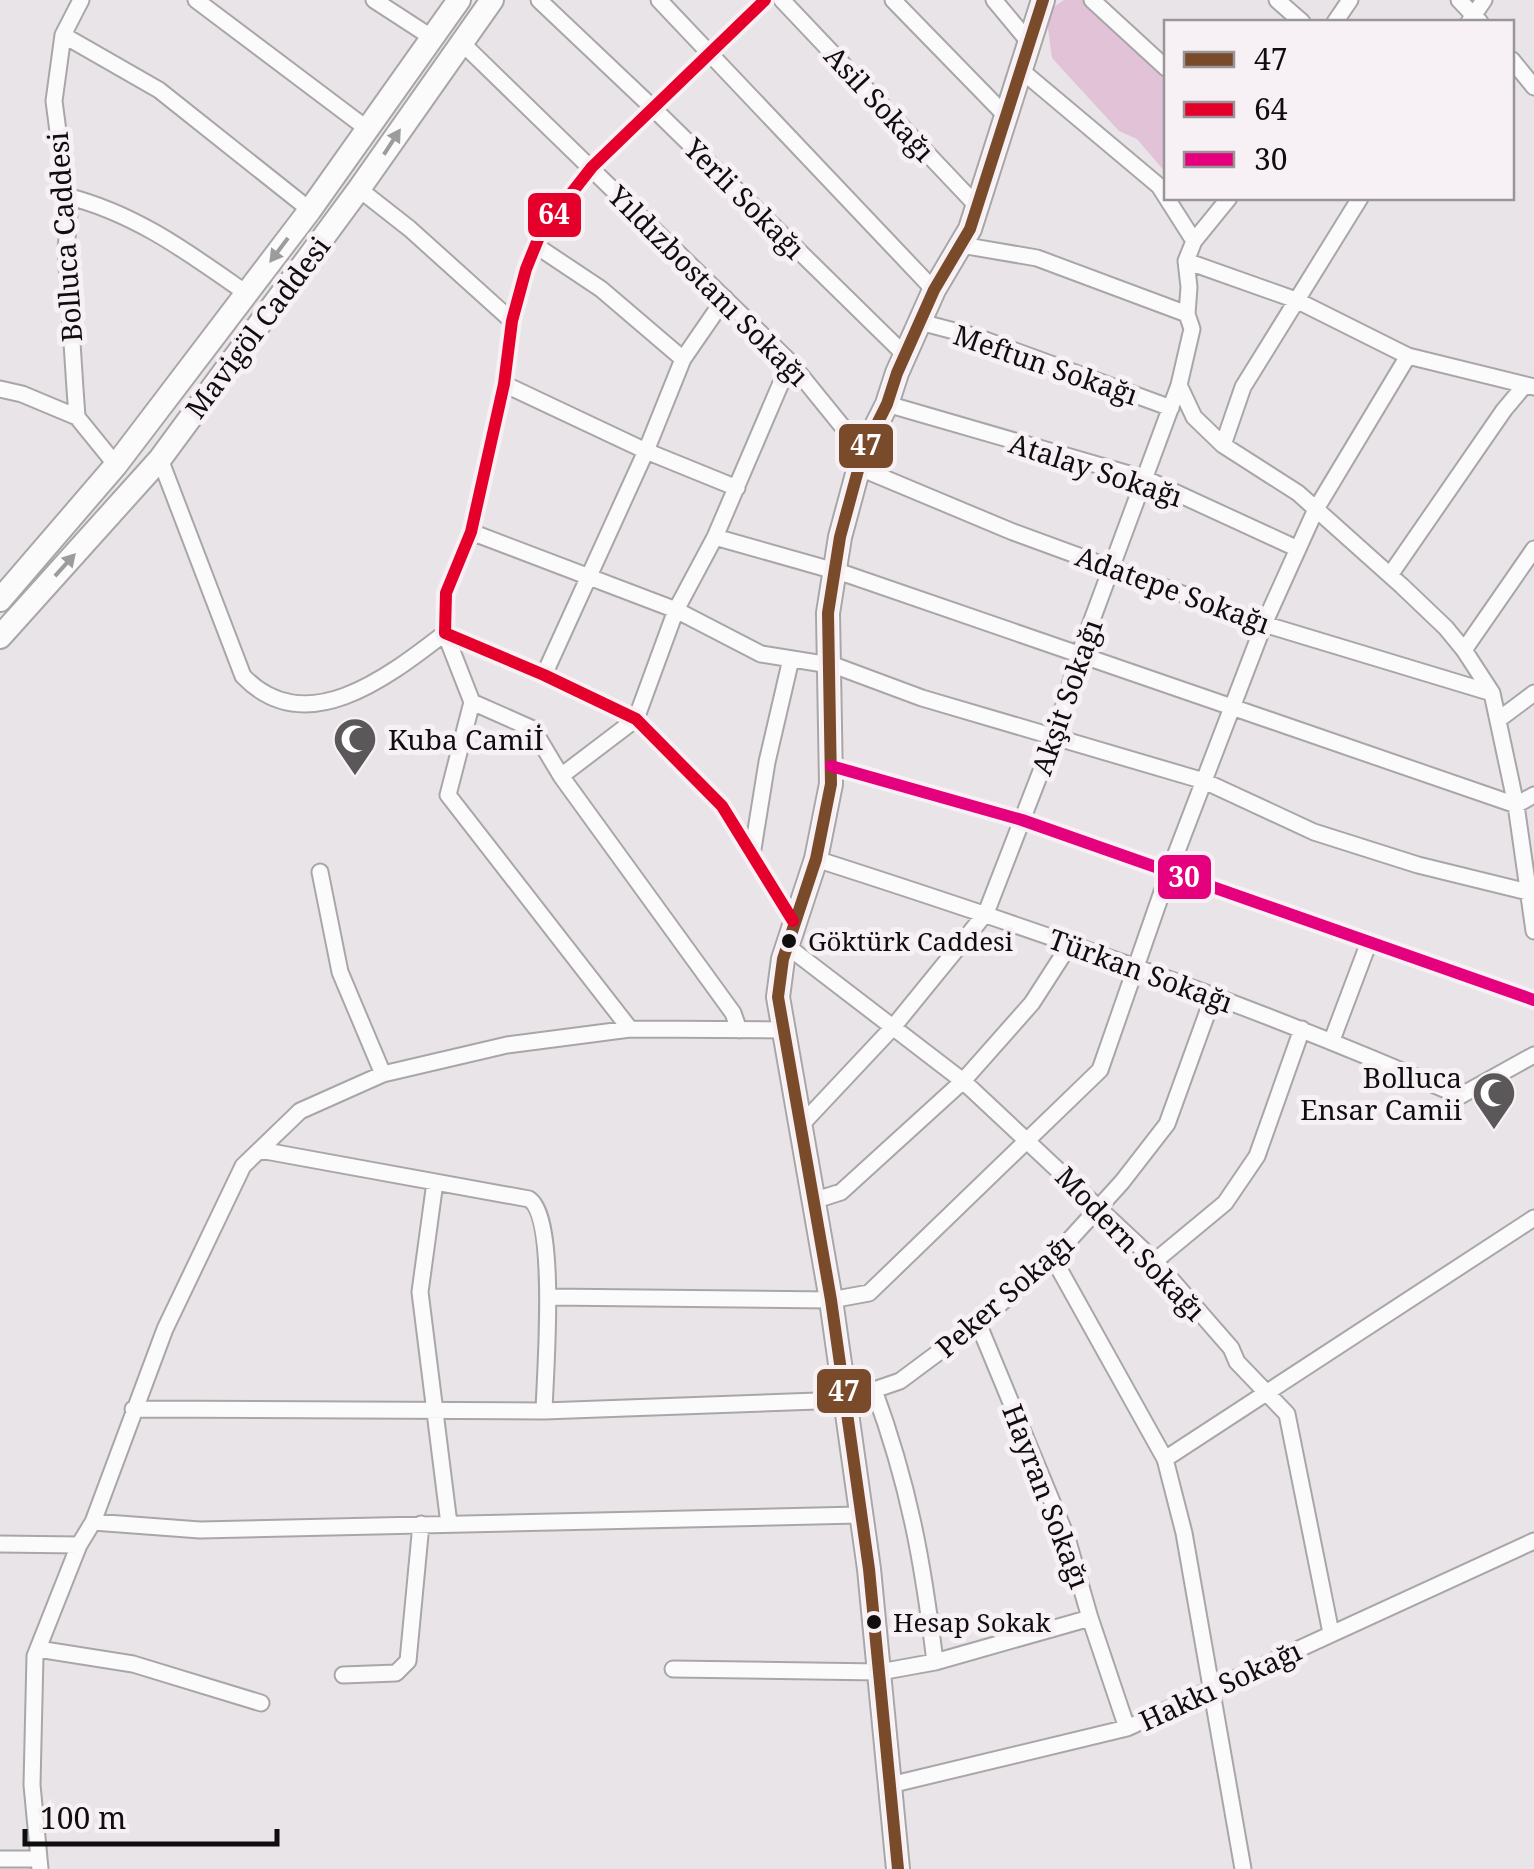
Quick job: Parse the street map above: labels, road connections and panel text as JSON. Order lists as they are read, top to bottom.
{
  "streets": {
    "street": [
      "Asil Sokağı",
      "Yerli Sokağı",
      "Bolluca Caddesi",
      "Yıldızbostanı Sokağı",
      "Mavigöl Caddesi",
      "Meftun Sokağı",
      "Atalay Sokağı",
      "Adatepe Sokağı",
      "Akşit Sokağı",
      "Türkan Sokağı",
      "Modern Sokağı",
      "Peker Sokağı",
      "Hayran Sokağı",
      "Hakkı Sokağı"
    ]
  },
  "crossings": [
    ["Yıldızbostanı Sokağı", "Mavigöl Caddesi"],
    ["Yıldızbostanı Sokağı", "Adatepe Sokağı"],
    ["Meftun Sokağı", "Akşit Sokağı"],
    ["Atalay Sokağı", "Akşit Sokağı"],
    ["Adatepe Sokağı", "Akşit Sokağı"],
    ["Akşit Sokağı", "Türkan Sokağı"],
    ["Akşit Sokağı", "Modern Sokağı"],
    ["Türkan Sokağı", "Peker Sokağı"],
    ["Modern Sokağı", "Peker Sokağı"],
    ["Modern Sokağı", "Hakkı Sokağı"],
    ["Peker Sokağı", "Hayran Sokağı"],
    ["Hayran Sokağı", "Hakkı Sokağı"]
  ],
  "places": {
    "mosque": ["Kuba Camiİ", "Bolluca Ensar Camii"],
    "other": ["Göktürk Caddesi", "Hesap Sokak"]
  },
  "lines": ["transit line 47", "transit line 64", "transit line 30"],
  "legend": ["47", "64", "30"],
  "scale_bar": "100 m"
}
